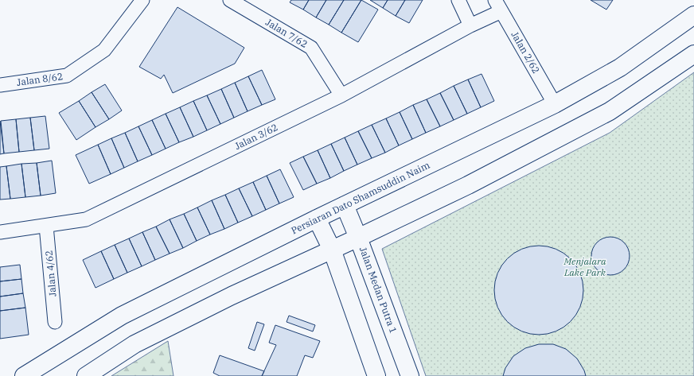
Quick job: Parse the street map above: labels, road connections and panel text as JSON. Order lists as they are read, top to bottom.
{
  "streets": {
    "main road": ["Persiaran Dato Shamsuddin Naim", "Jalan Medan Putra 1"],
    "street": [
      "Jalan 7/62",
      "Jalan 2/62",
      "Jalan 8/62",
      "Jalan 3/62",
      "Jalan 4/62"
    ]
  },
  "crossings": [
    ["Jalan 7/62", "Jalan 3/62"],
    ["Jalan 2/62", "Jalan 3/62"],
    ["Jalan 2/62", "Persiaran Dato Shamsuddin Naim"],
    ["Jalan 3/62", "Jalan 4/62"],
    ["Persiaran Dato Shamsuddin Naim", "Jalan Medan Putra 1"]
  ],
  "parks": ["Menjalara Lake Park"]
}
